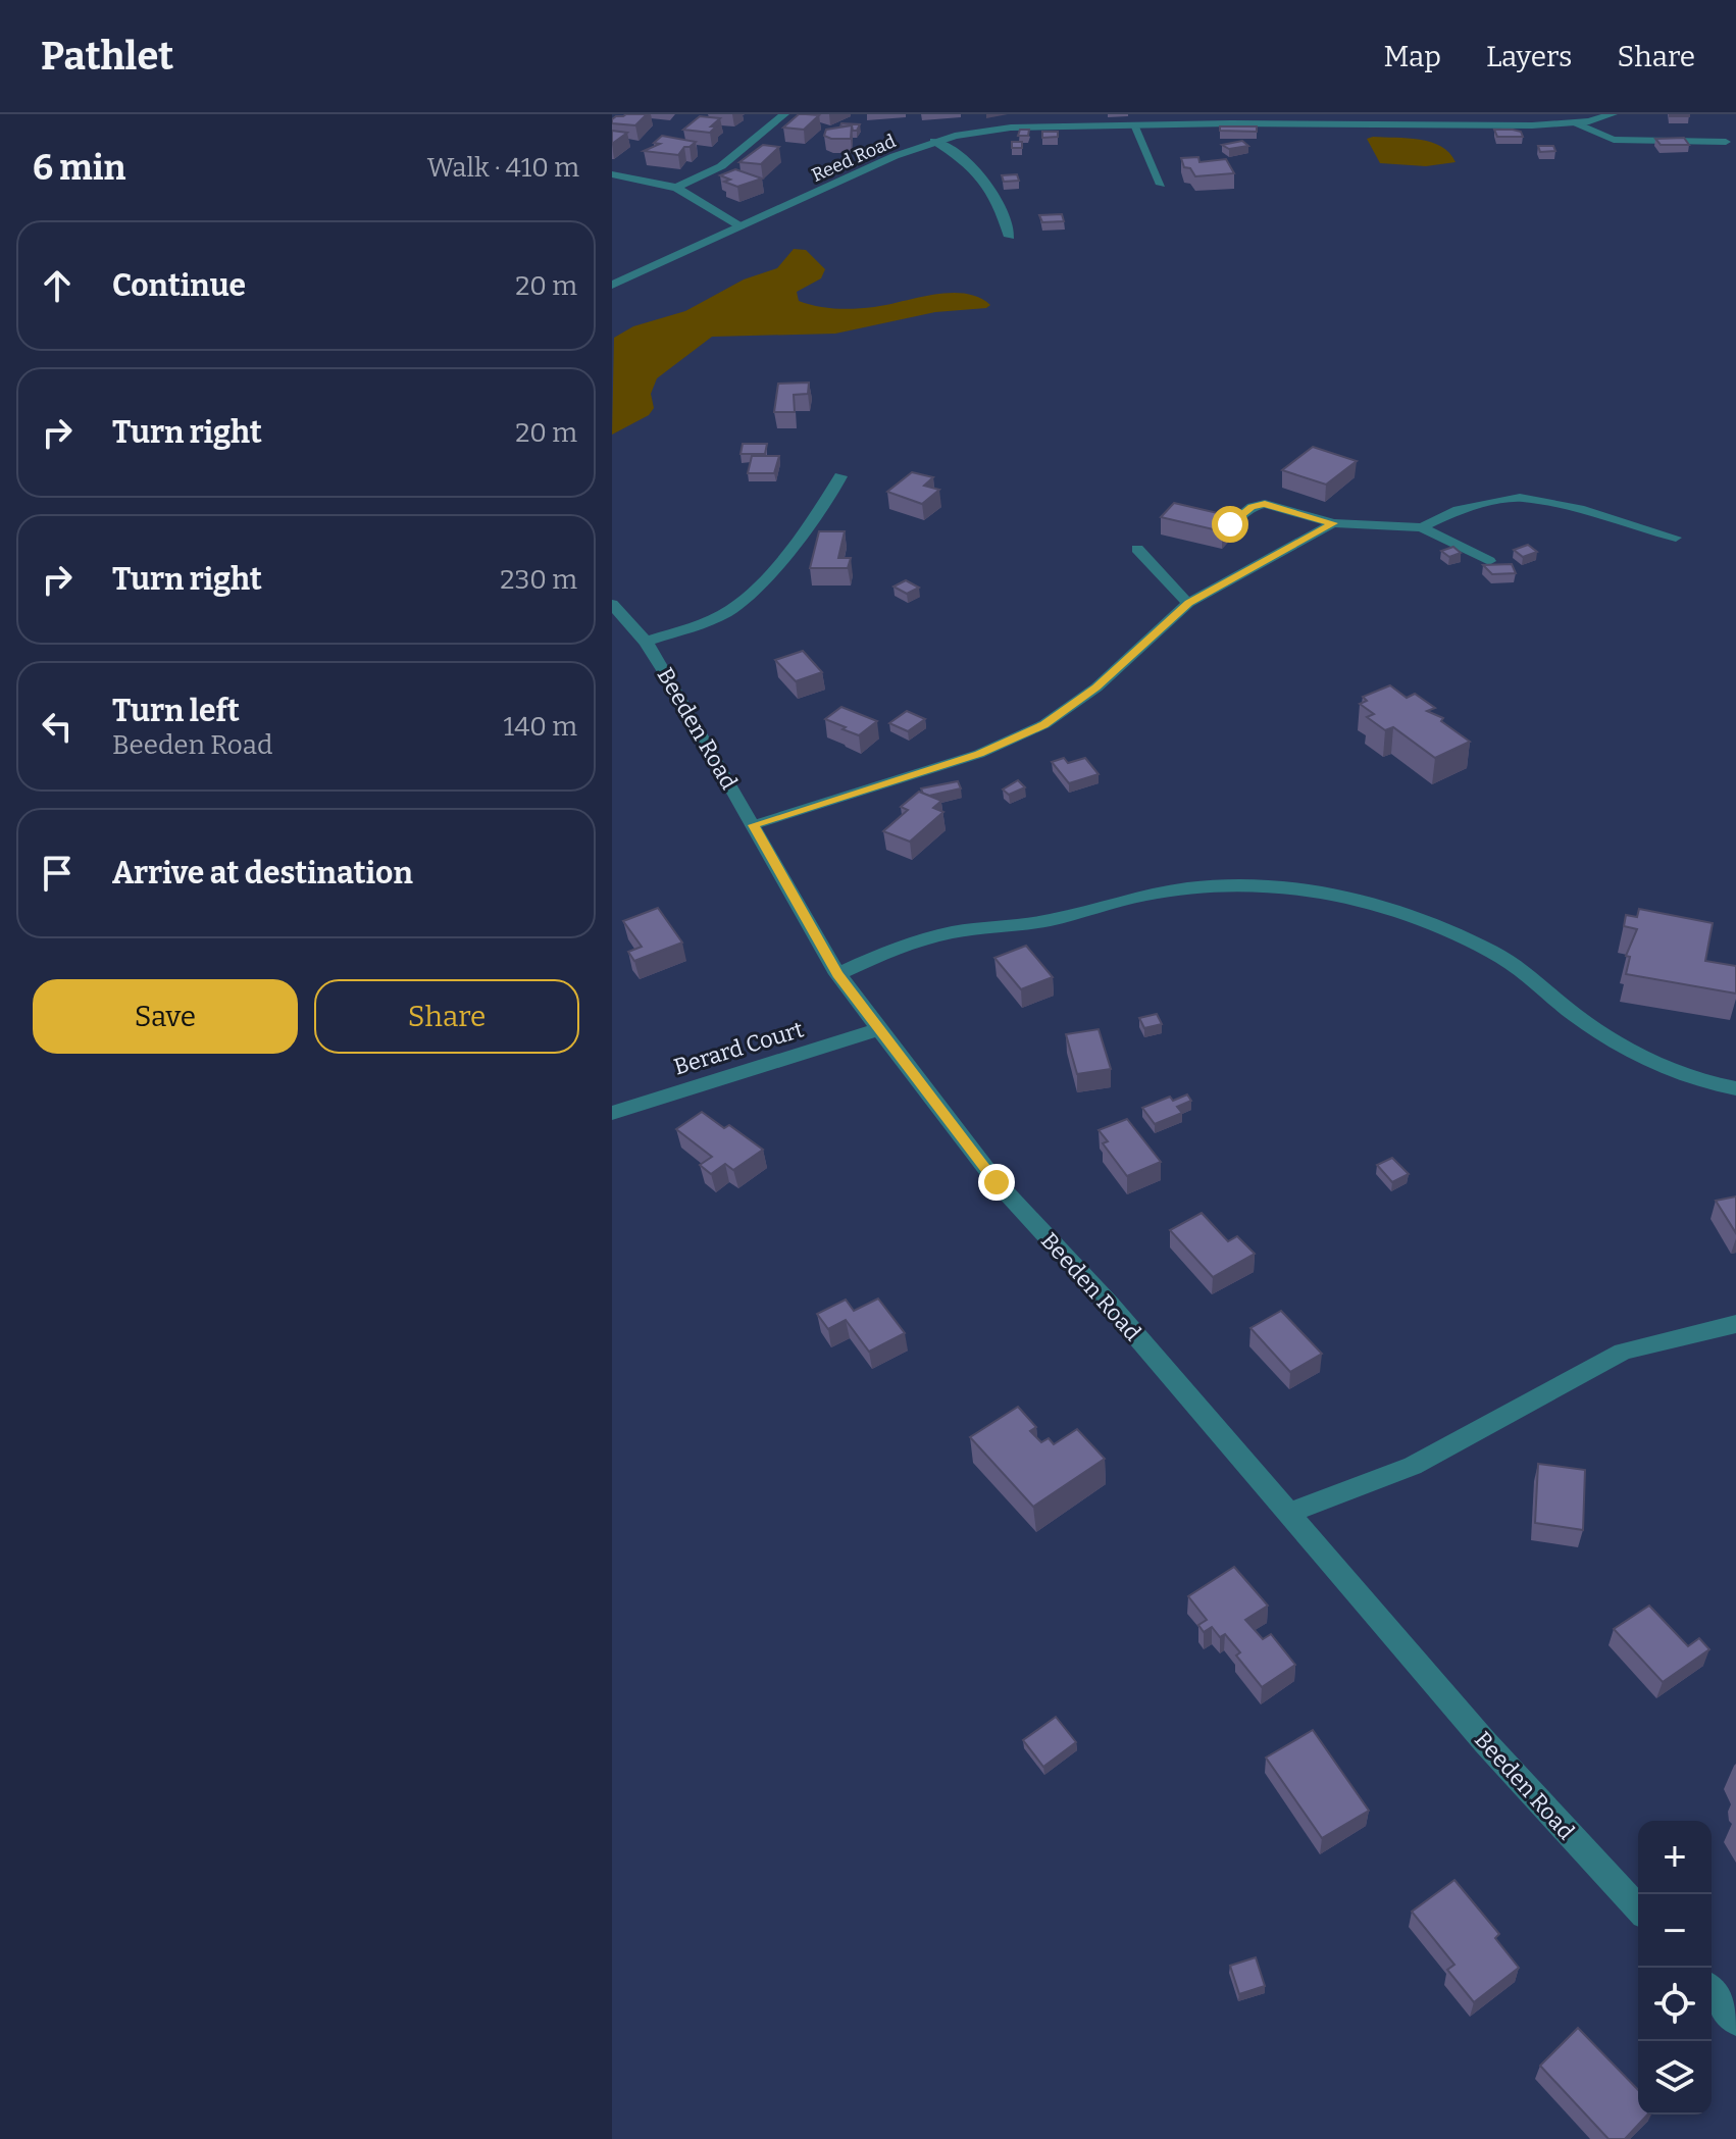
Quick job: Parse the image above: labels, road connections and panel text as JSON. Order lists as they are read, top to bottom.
{
  "streets": {
    "street": ["Reed Road", "Beeden Road", "Berard Court"]
  },
  "crossings": [
    ["Beeden Road", "Berard Court"]
  ],
  "page": {
    "header": "Pathlet",
    "nav": ["Map", "Layers", "Share"],
    "heading": ["6 min", "Walk · 410 m"],
    "list": [
      ["Continue", "20 m"],
      ["Turn right", "20 m"],
      ["Turn right", "230 m"],
      ["Turn left", "Beeden Road", "140 m"],
      "Arrive at destination"
    ],
    "buttons": ["Save", "Share"],
    "map_buttons": ["+", "−"]
  }
}
